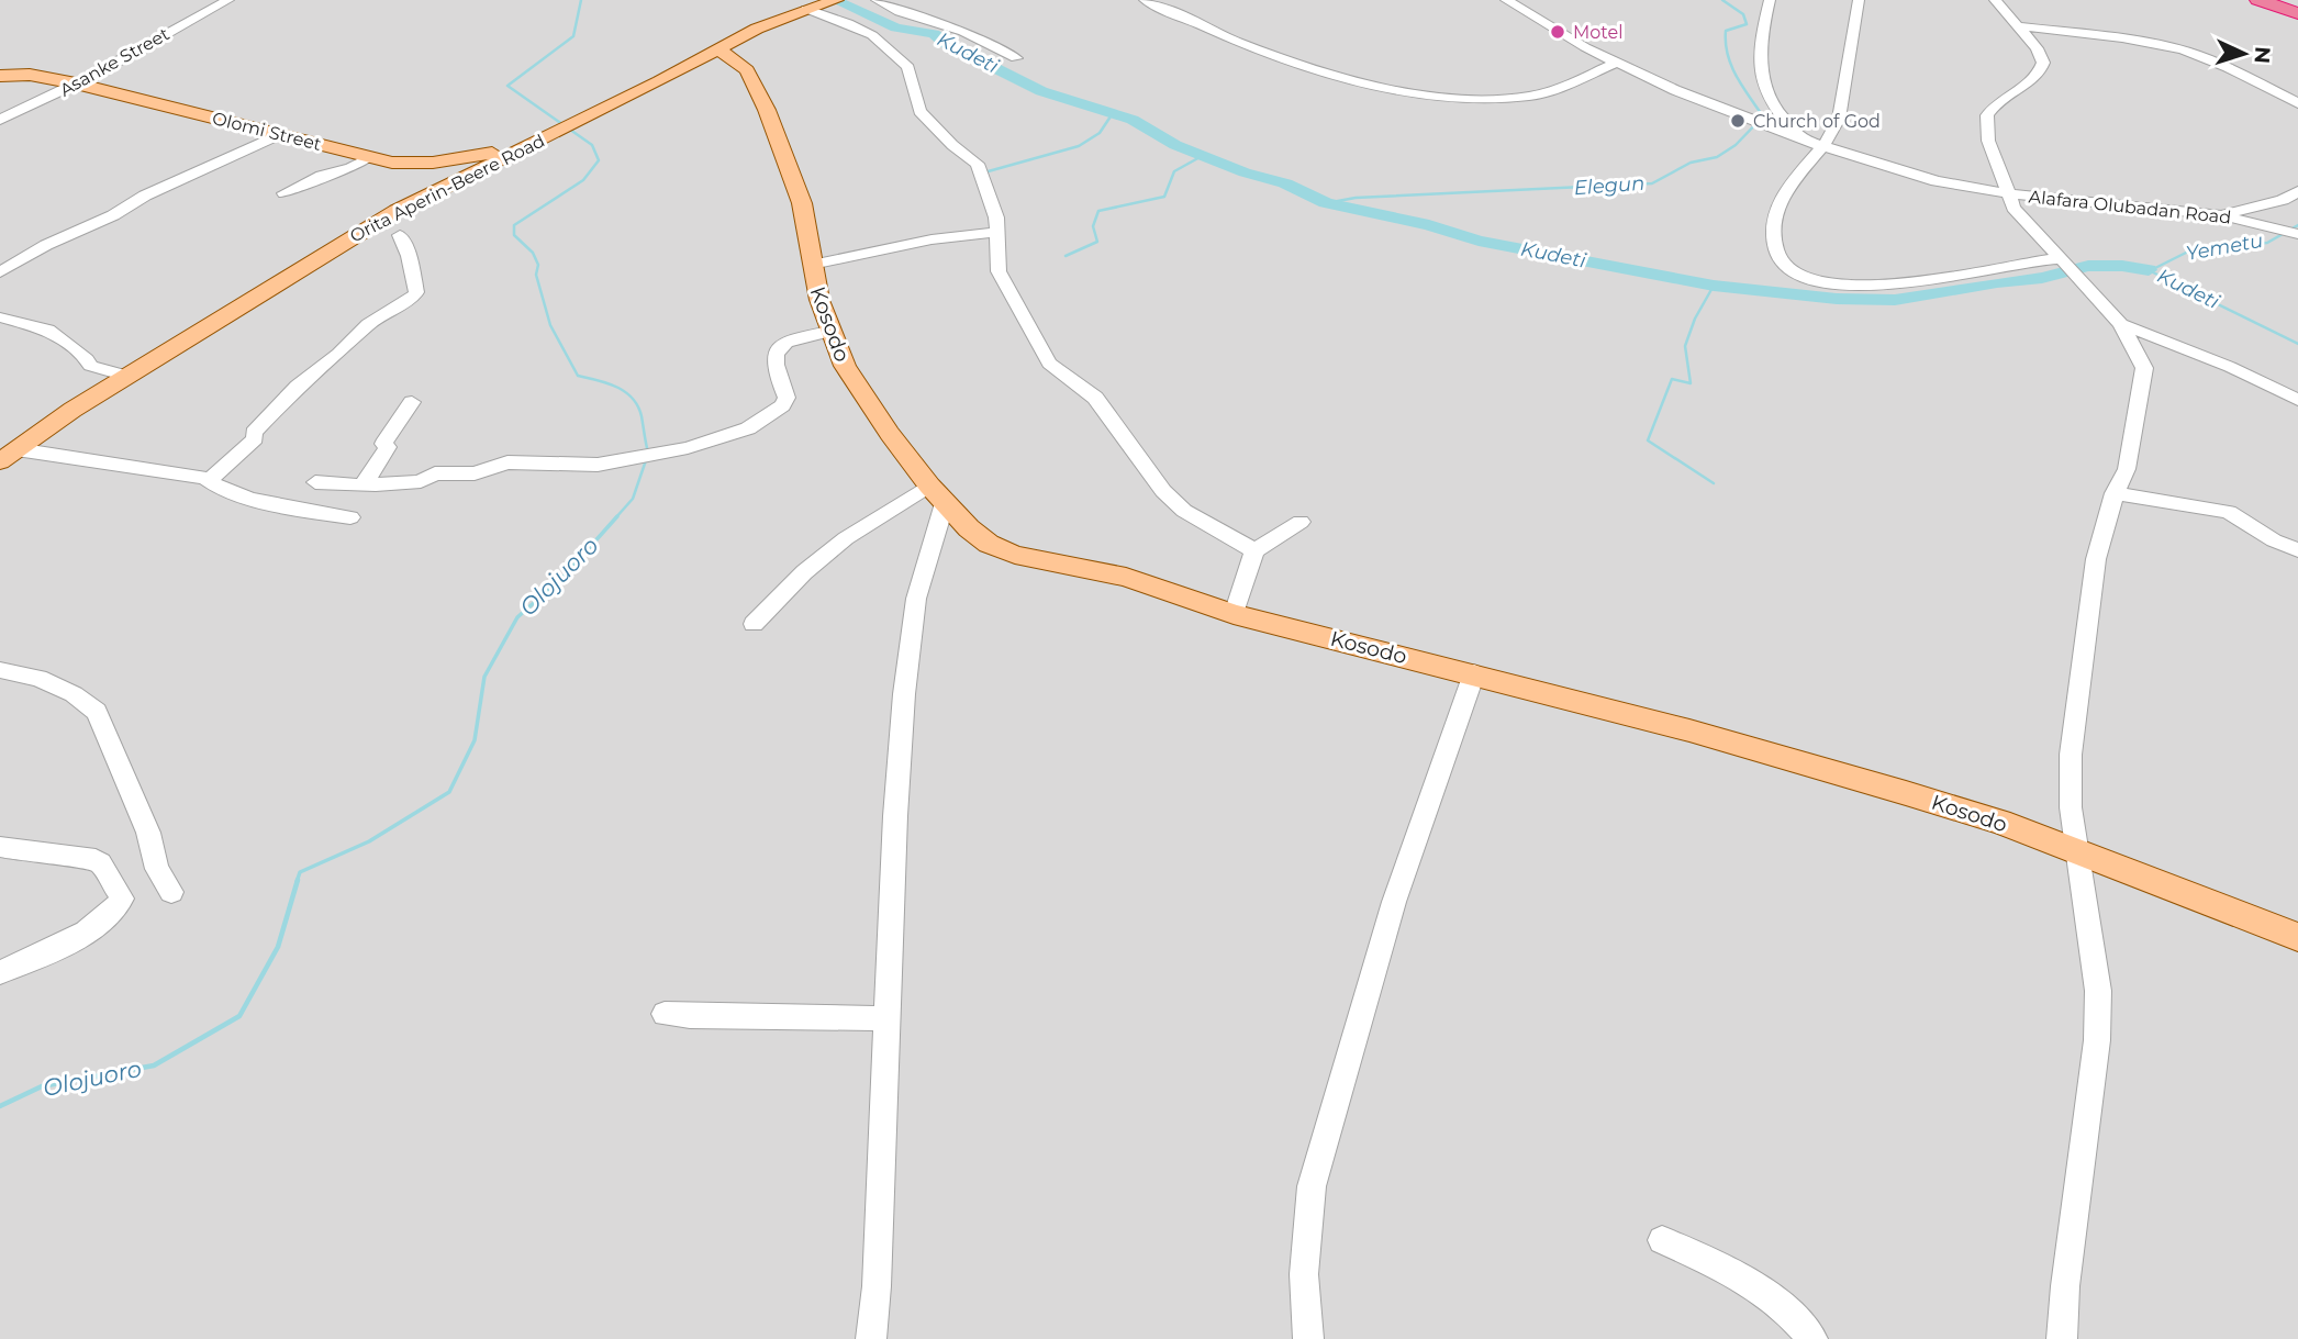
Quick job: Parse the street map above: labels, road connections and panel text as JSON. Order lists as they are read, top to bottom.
{
  "streets": {
    "main road": ["Olomi Street", "Orita Aperin-Beere Road", "Kosodo"],
    "street": ["Asanke Street", "Alafara Olubadan Road"]
  },
  "crossings": [
    ["Asanke Street", "Olomi Street"],
    ["Olomi Street", "Orita Aperin-Beere Road"],
    ["Orita Aperin-Beere Road", "Kosodo"]
  ],
  "water": [
    "Kudeti",
    "Elegun",
    "Yemetu",
    "Olojuoro"
  ],
  "places": ["Motel", "Church of God"],
  "north": "right"
}
